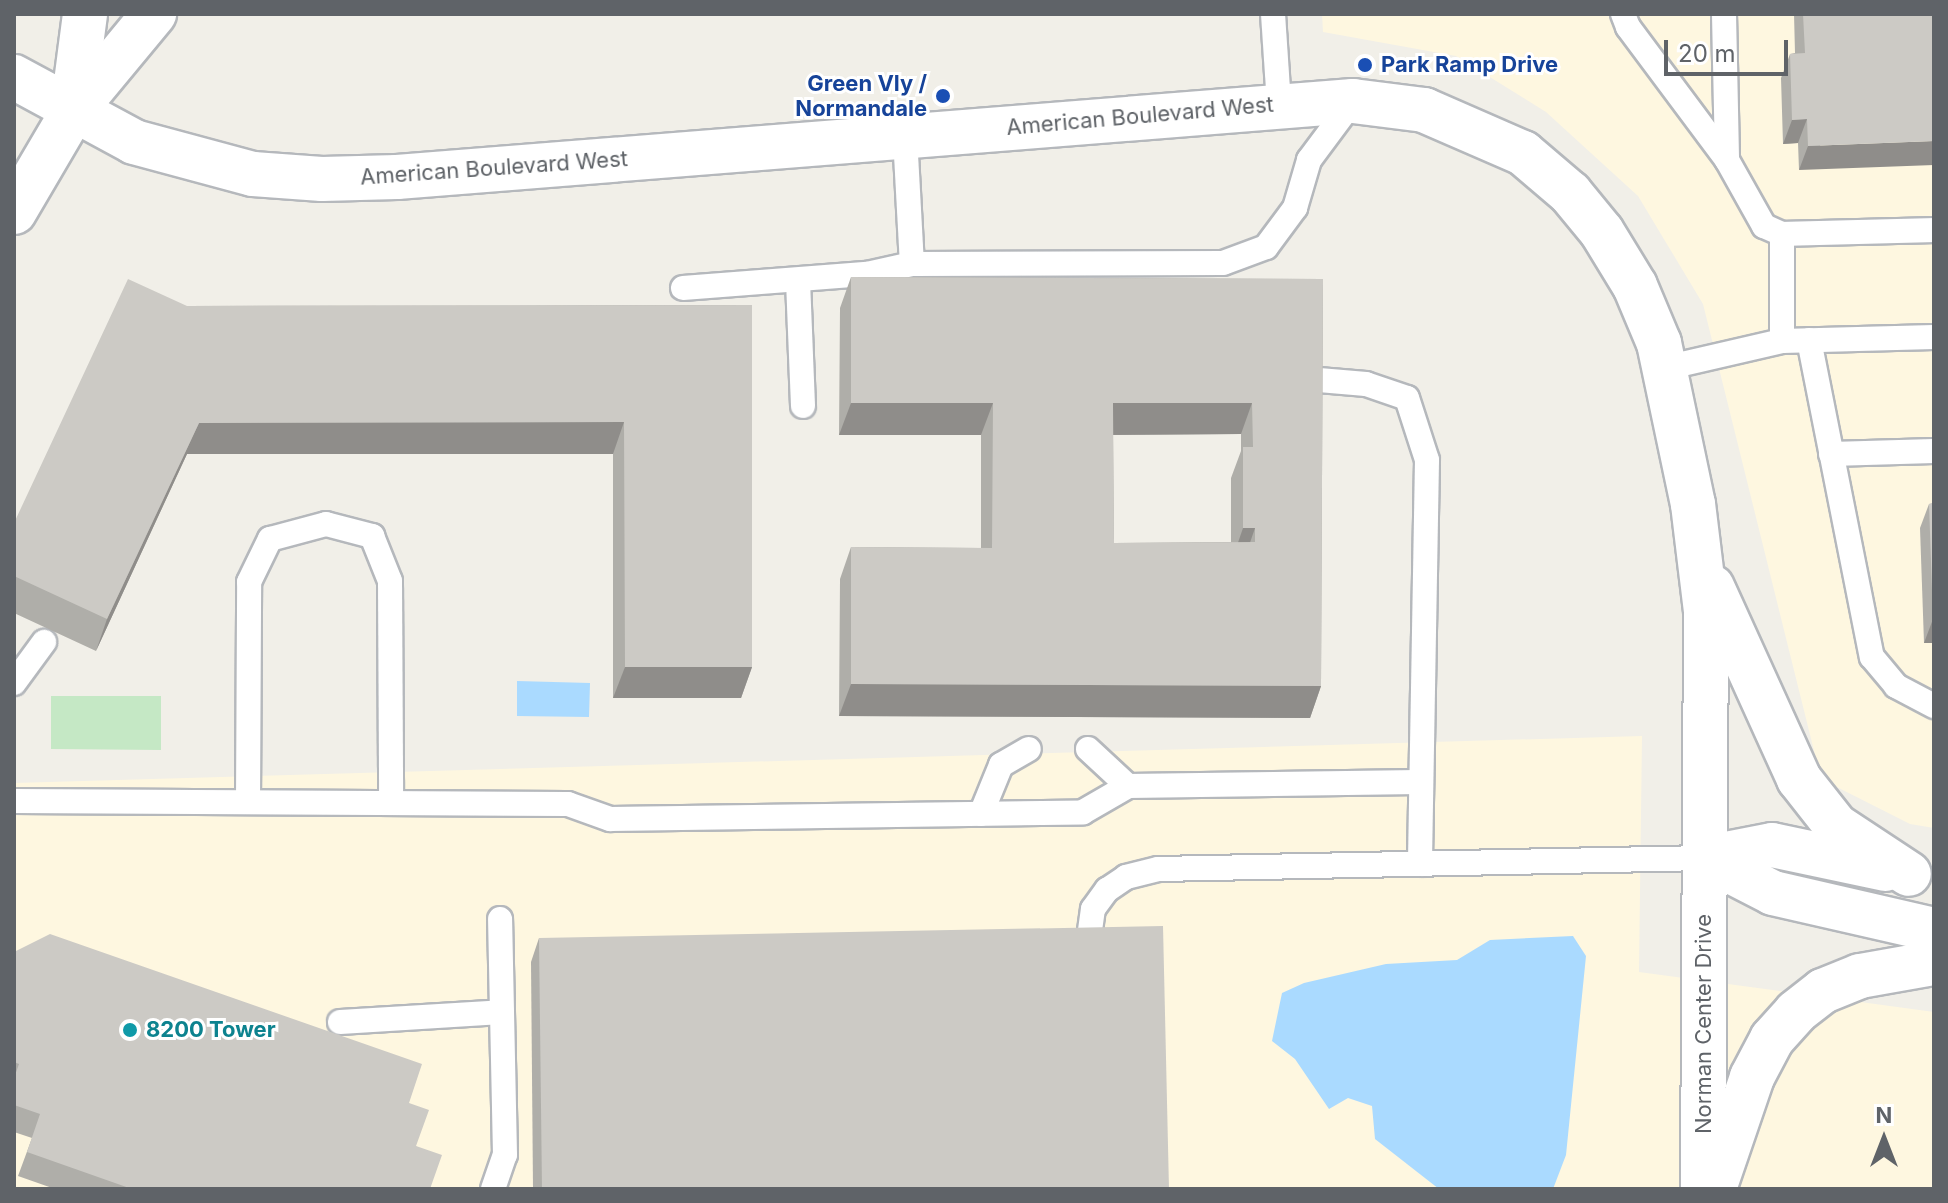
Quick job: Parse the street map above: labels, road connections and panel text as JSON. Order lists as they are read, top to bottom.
{
  "streets": {
    "street": ["American Boulevard West", "Norman Center Drive"]
  },
  "crossings": [
    ["American Boulevard West", "Norman Center Drive"]
  ],
  "places": ["Park Ramp Drive", "Green Vly / Normandale", "8200 Tower"],
  "scale_bar": "20 m",
  "north": "top"
}
